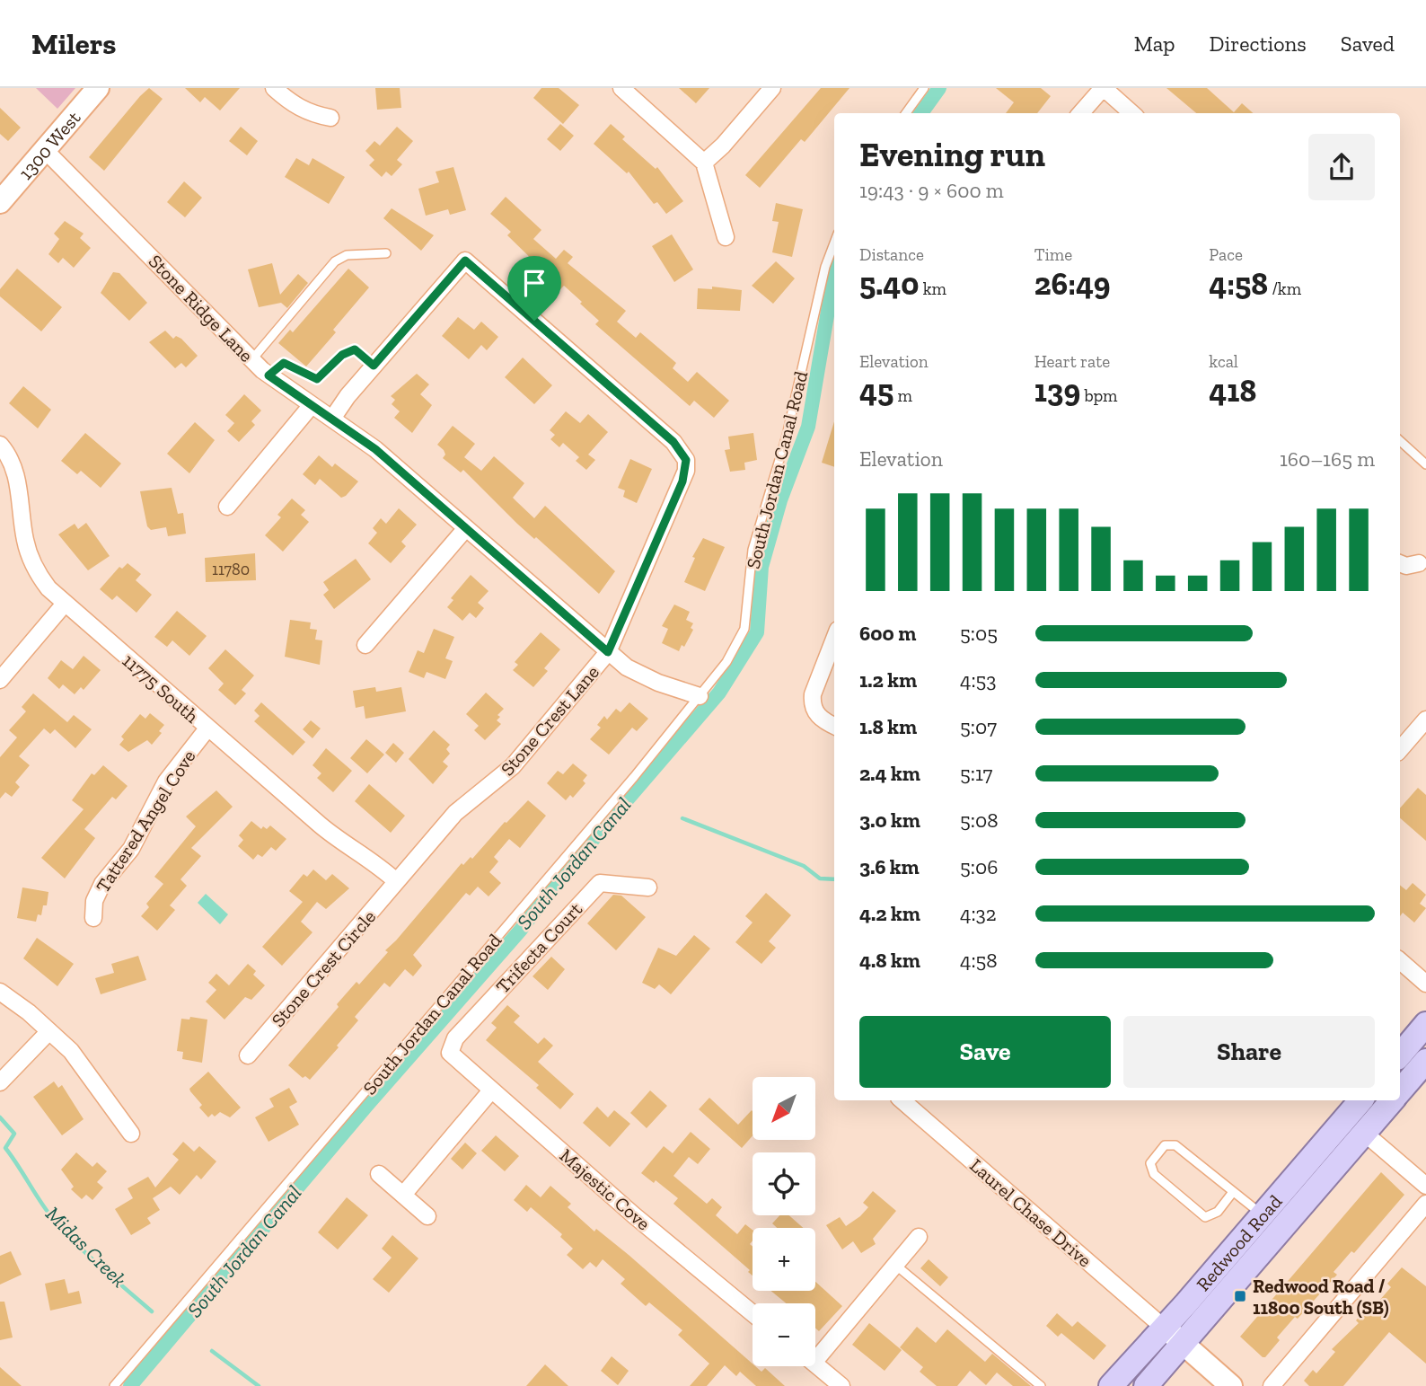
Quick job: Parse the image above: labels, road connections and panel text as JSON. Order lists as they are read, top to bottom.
{
  "streets": {
    "main road": ["Redwood Road"],
    "street": [
      "1300 West",
      "Stone Ridge Lane",
      "11775 South",
      "Stone Crest Lane",
      "Tattered Angel Cove",
      "Trifecta Court",
      "Stone Crest Circle",
      "Majestic Cove",
      "Laurel Chase Drive"
    ],
    "lane": ["South Jordan Canal Road"]
  },
  "crossings": [
    ["1300 West", "Stone Ridge Lane"],
    ["Stone Ridge Lane", "South Jordan Canal Road"],
    ["Stone Ridge Lane", "Stone Crest Lane"],
    ["11775 South", "Stone Crest Lane"],
    ["11775 South", "Tattered Angel Cove"],
    ["11775 South", "Stone Crest Circle"],
    ["Stone Crest Lane", "Stone Crest Circle"],
    ["Trifecta Court", "Majestic Cove"],
    ["Laurel Chase Drive", "Redwood Road"]
  ],
  "water": ["South Jordan Canal", "Midas Creek"],
  "places": {
    "transit": ["Redwood Road / 11800 South (SB)"]
  },
  "house_numbers": ["11780"],
  "north": "bottom left",
  "page": {
    "header": "Milers",
    "nav": ["Map", "Directions", "Saved"],
    "heading": ["Evening run", "19:43 · 9 × 600 m"],
    "stats": [
      ["Distance", "5.40 km"],
      ["Time", "26:49"],
      ["Pace", "4:58 /km"],
      ["Elevation", "45 m"],
      ["Heart rate", "139 bpm"],
      ["kcal", "418"]
    ],
    "chart": ["Elevation", "160–165 m"],
    "list": [
      {
        "name": "600 m",
        "note": "5:05"
      },
      {
        "name": "1.2 km",
        "note": "4:53"
      },
      {
        "name": "1.8 km",
        "note": "5:07"
      },
      {
        "name": "2.4 km",
        "note": "5:17"
      },
      {
        "name": "3.0 km",
        "note": "5:08"
      },
      {
        "name": "3.6 km",
        "note": "5:06"
      },
      {
        "name": "4.2 km",
        "note": "4:32"
      },
      {
        "name": "4.8 km",
        "note": "4:58"
      }
    ],
    "buttons": ["Save", "Share"],
    "map_buttons": ["+", "−"]
  }
}
